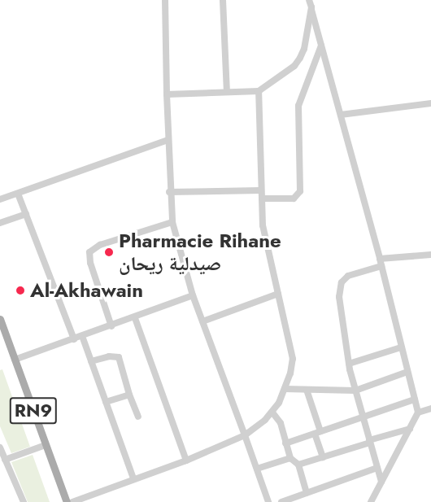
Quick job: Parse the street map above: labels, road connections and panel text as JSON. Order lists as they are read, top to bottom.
{
  "streets": {
    "main road": ["RN9"]
  },
  "places": ["Pharmacie Rihane صيدلية ريحان", "Al-Akhawain"]
}
